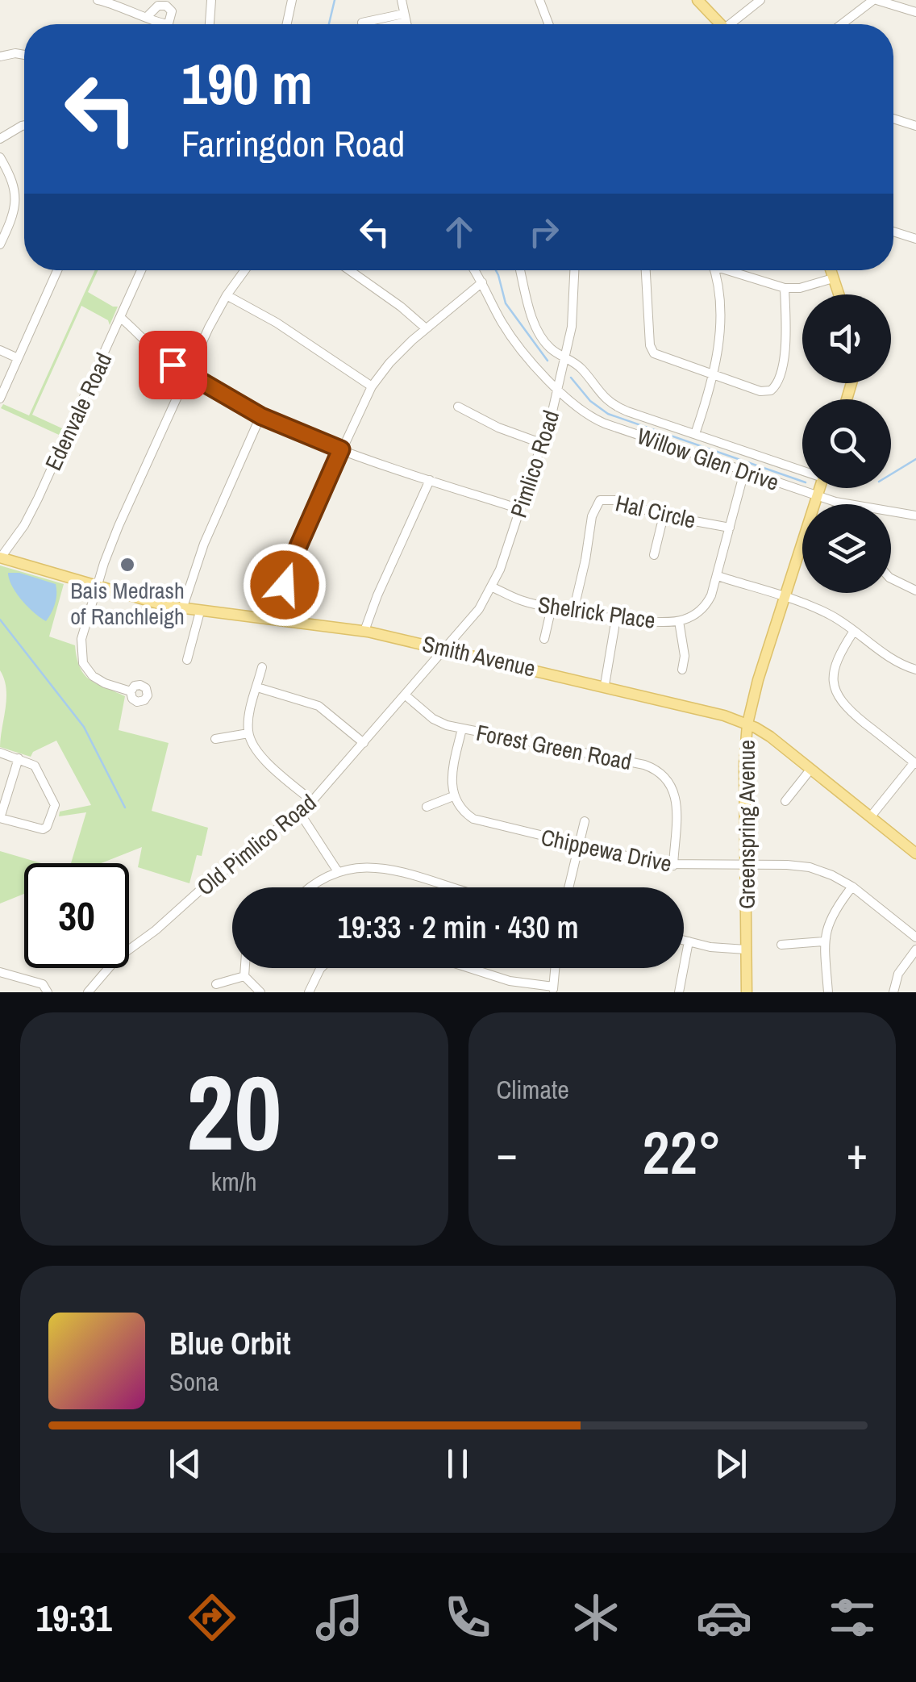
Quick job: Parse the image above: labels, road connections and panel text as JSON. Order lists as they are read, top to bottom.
{
  "streets": {
    "main road": ["Smith Avenue", "Greenspring Avenue"],
    "street": [
      "Edenvale Road",
      "Willow Glen Drive",
      "Pimlico Road",
      "Hal Circle",
      "Shelrick Place",
      "Forest Green Road",
      "Old Pimlico Road",
      "Chippewa Drive"
    ]
  },
  "crossings": [
    ["Edenvale Road", "Smith Avenue"],
    ["Willow Glen Drive", "Pimlico Road"],
    ["Willow Glen Drive", "Shelrick Place"],
    ["Willow Glen Drive", "Greenspring Avenue"],
    ["Pimlico Road", "Shelrick Place"],
    ["Pimlico Road", "Smith Avenue"],
    ["Pimlico Road", "Old Pimlico Road"],
    ["Hal Circle", "Shelrick Place"],
    ["Smith Avenue", "Greenspring Avenue"],
    ["Smith Avenue", "Old Pimlico Road"],
    ["Forest Green Road", "Old Pimlico Road"],
    ["Forest Green Road", "Chippewa Drive"],
    ["Greenspring Avenue", "Chippewa Drive"]
  ],
  "places": ["Bais Medrash of Ranchleigh"],
  "page": {
    "turn": ["190 m", "Farringdon Road"],
    "limit": "30",
    "trip": "19:33 · 2 min · 430 m",
    "tile": [
      ["20", "km/h"],
      "Climate"
    ],
    "heat": ["−", "22°", "+"],
    "song": ["Blue Orbit", "Sona"],
    "tabs": "19:31"
  }
}
